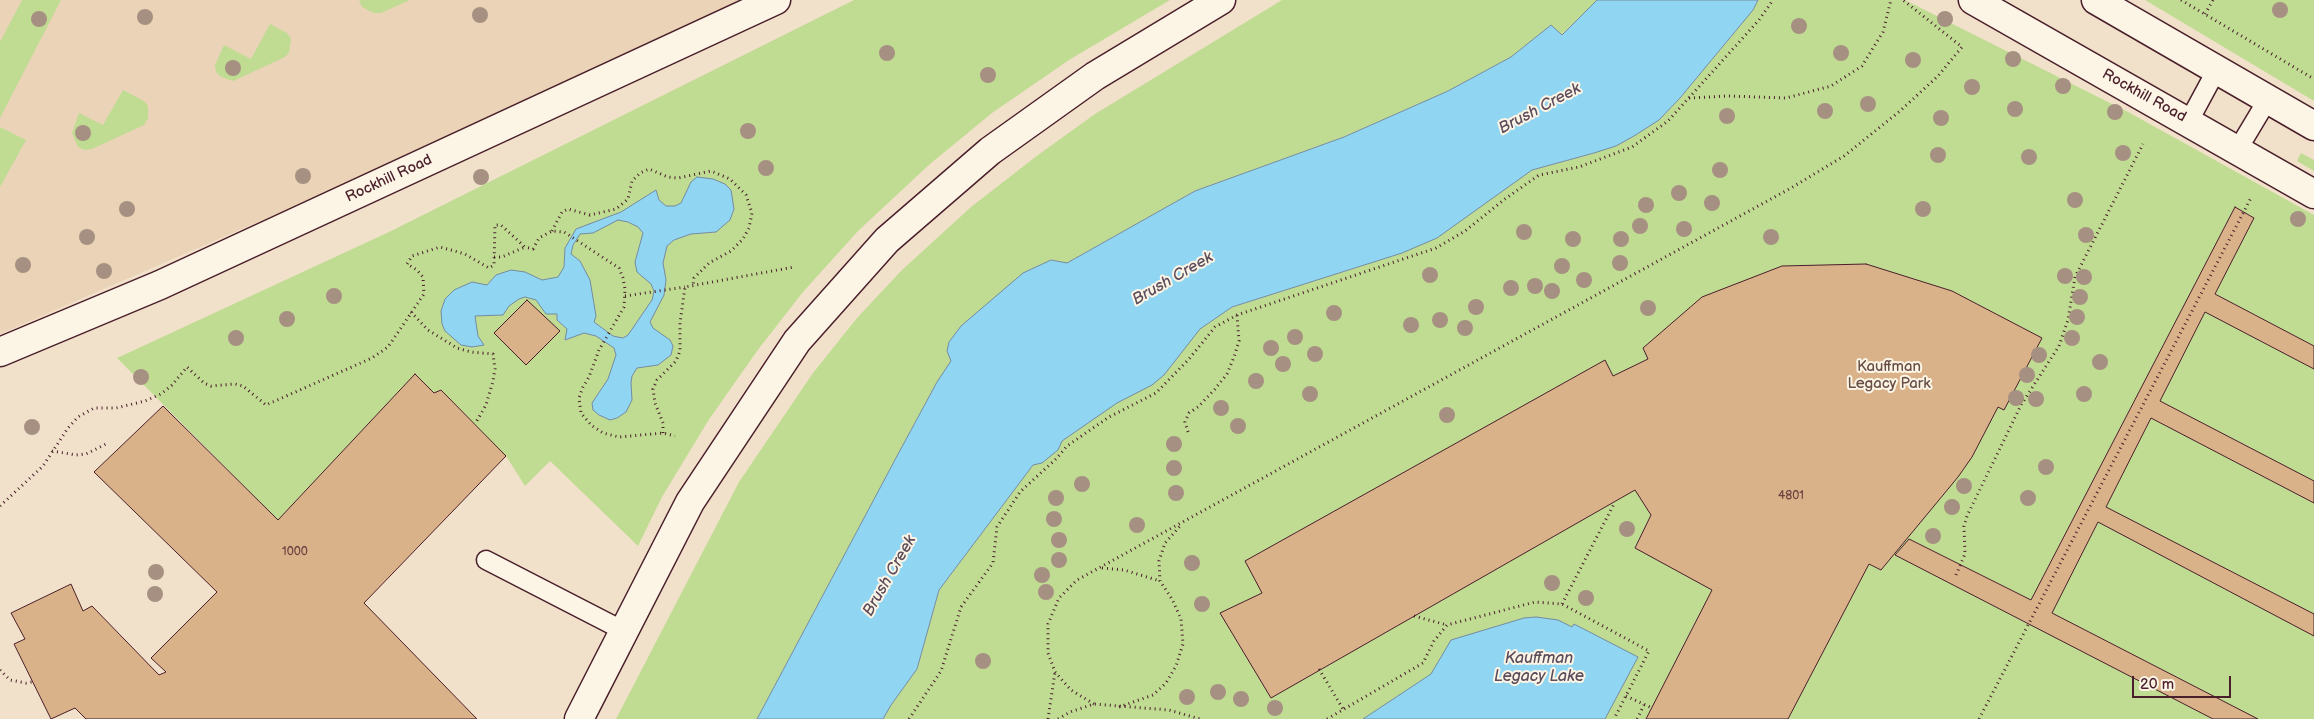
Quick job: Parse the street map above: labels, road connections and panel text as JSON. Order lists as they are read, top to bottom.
{
  "streets": {
    "main road": ["Rockhill Road"]
  },
  "water": ["Brush Creek", "Kauffman Legacy Lake"],
  "parks": ["Kauffman Legacy Park"],
  "house_numbers": ["4801", "1000"],
  "scale_bar": "20 m"
}
